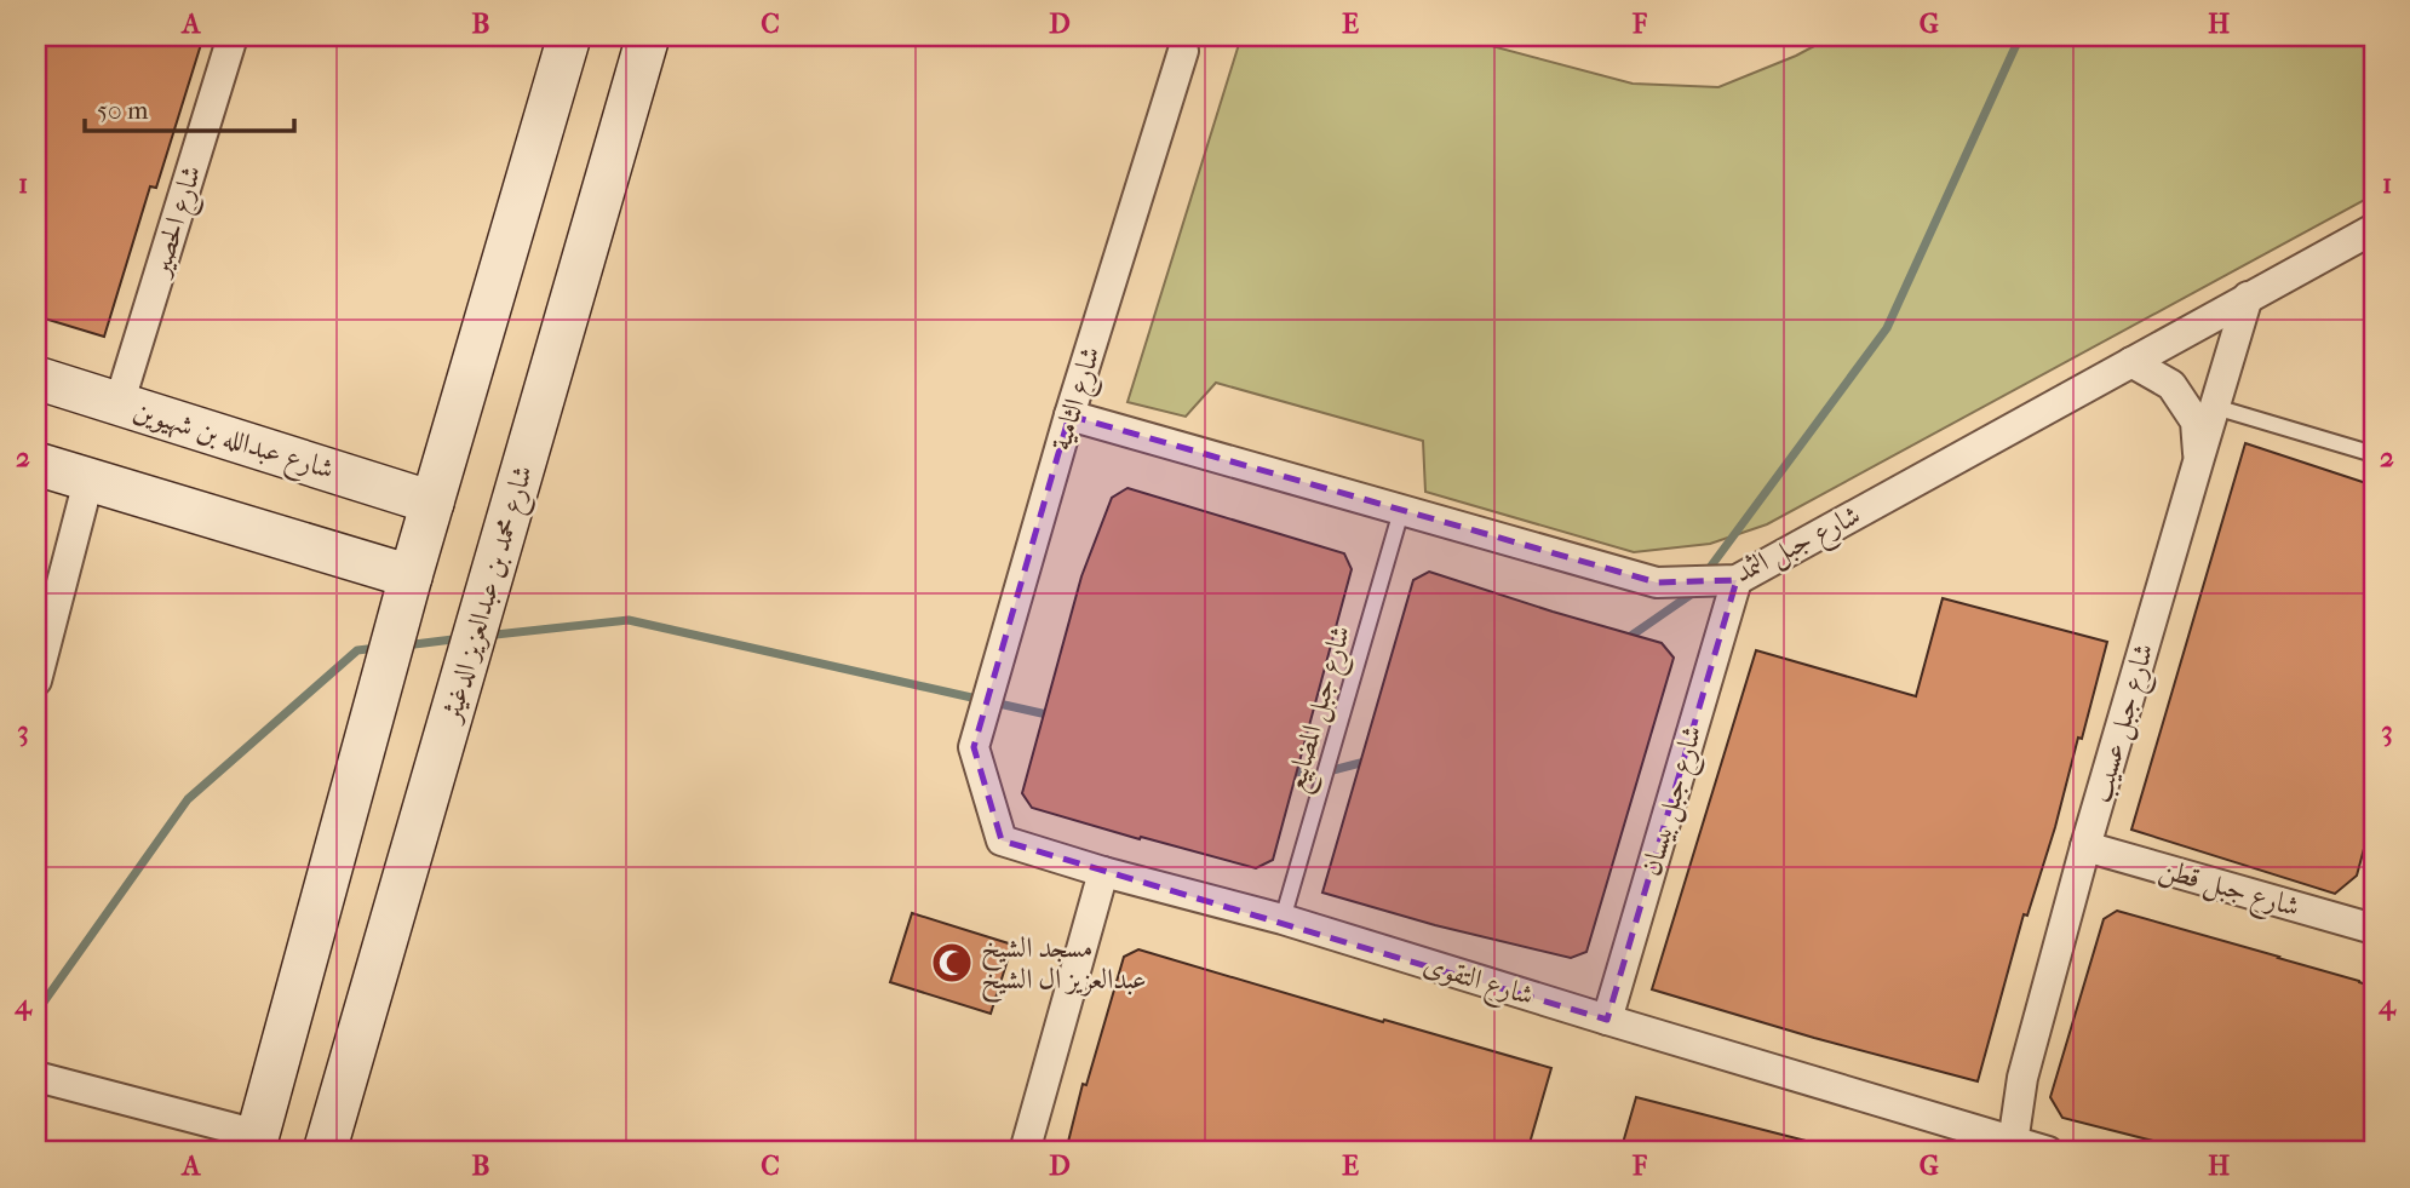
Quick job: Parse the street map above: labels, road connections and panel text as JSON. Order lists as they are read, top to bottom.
{
  "streets": {
    "street": [
      "شارع الحصير",
      "شارع الثامية",
      "شارع عبدالله بن شهيوين",
      "شارع جبل الثمد",
      "شارع محمد بن عبدالعزيز الدغيثر",
      "شارع جبل عسيب",
      "شارع جبل بيسان",
      "شارع جبل قطن",
      "شارع التقوى"
    ],
    "lane": ["شارع جبل المضابيع"]
  },
  "crossings": [
    ["شارع الحصير", "شارع عبدالله بن شهيوين"],
    ["شارع الثامية", "شارع جبل الثمد"],
    ["شارع الثامية", "شارع التقوى"],
    ["شارع جبل الثمد", "شارع جبل المضابيع"],
    ["شارع جبل الثمد", "شارع جبل عسيب"],
    ["شارع جبل الثمد", "شارع جبل بيسان"],
    ["شارع جبل المضابيع", "شارع التقوى"],
    ["شارع جبل عسيب", "شارع جبل قطن"],
    ["شارع جبل عسيب", "شارع التقوى"],
    ["شارع جبل بيسان", "شارع التقوى"]
  ],
  "places": {
    "mosque": ["مسجد الشيخ عبدالعزيز ال الشيخ"]
  },
  "scale_bar": "50 m",
  "grid": {
    "columns": [
      "A",
      "B",
      "C",
      "D",
      "E",
      "F",
      "G",
      "H"
    ],
    "rows": [
      "1",
      "2",
      "3",
      "4"
    ]
  }
}
